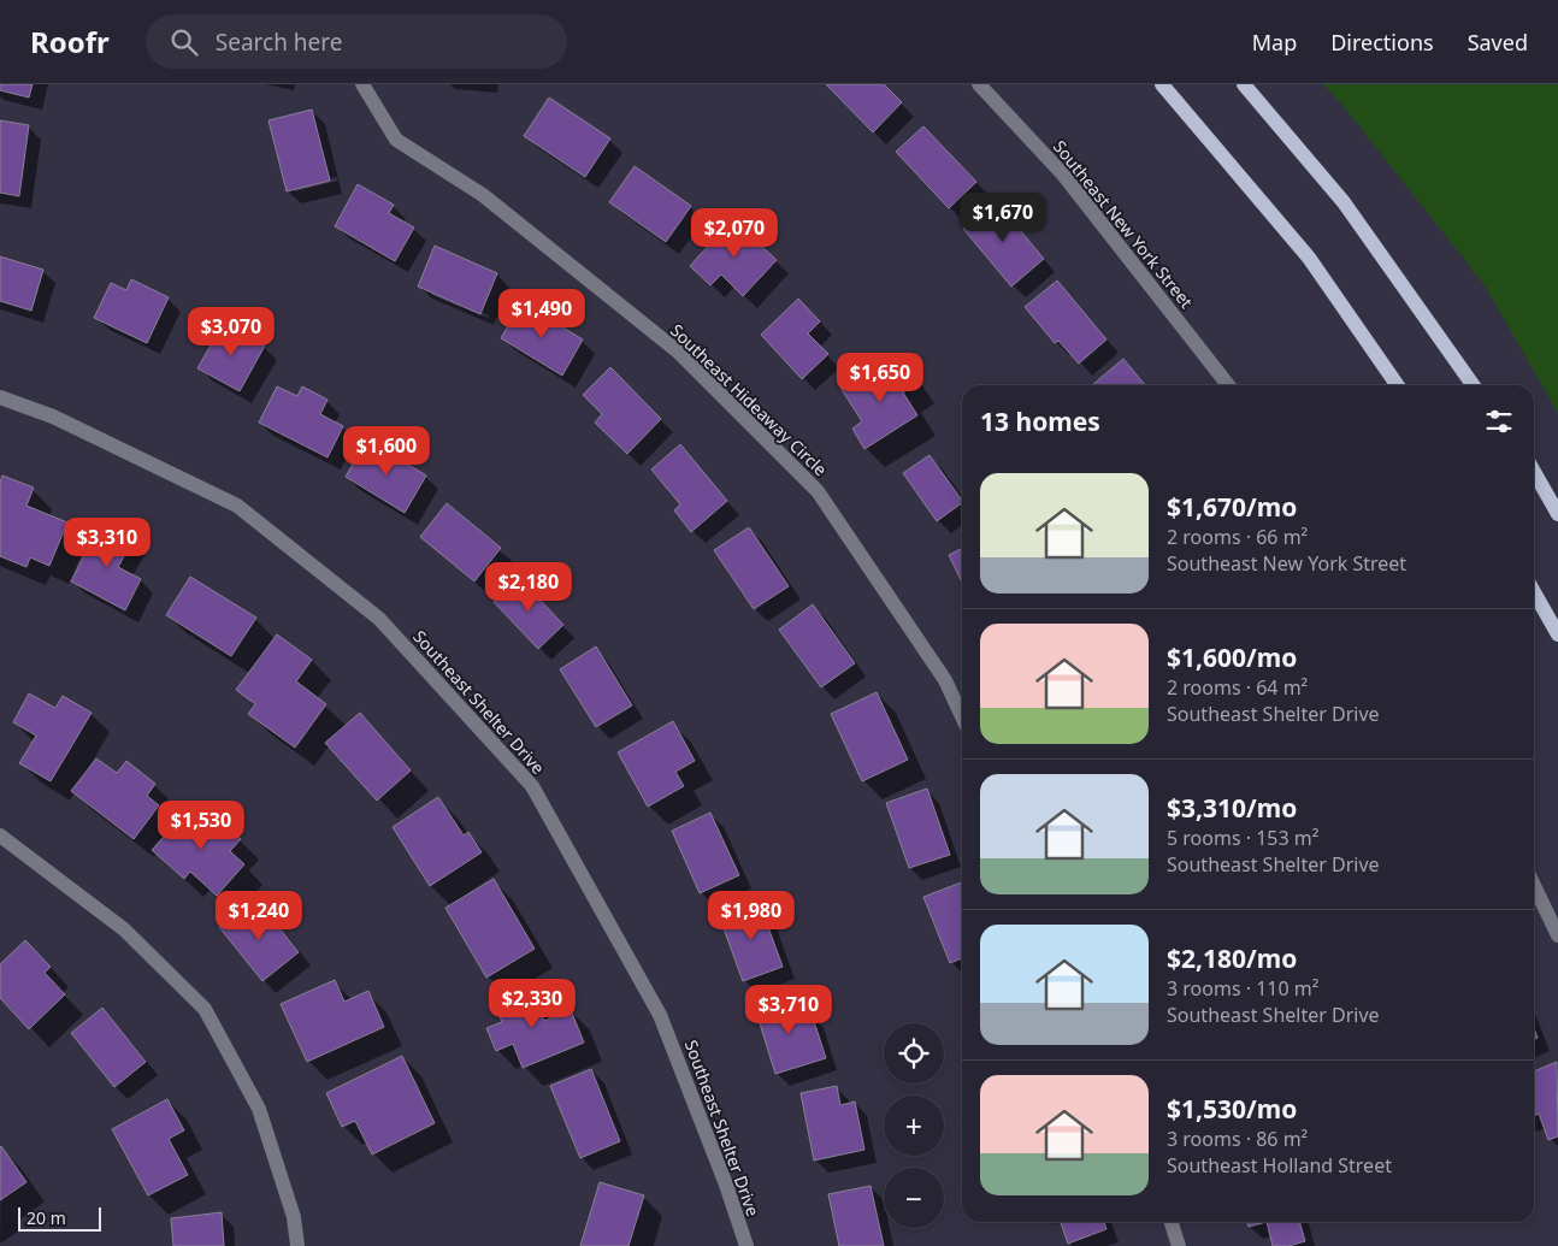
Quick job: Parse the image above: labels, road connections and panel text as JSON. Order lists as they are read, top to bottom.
{
  "streets": {
    "street": ["Southeast New York Street", "Southeast Hideaway Circle", "Southeast Shelter Drive"]
  },
  "scale_bar": "20 m",
  "page": {
    "header": "Roofr",
    "search": "Search here",
    "nav": ["Map", "Directions", "Saved"],
    "price": [
      "$1,670",
      "$2,070",
      "$1,490",
      "$3,070",
      "$1,650",
      "$1,600",
      "$3,310",
      "$2,180",
      "$1,530",
      "$1,240",
      "$1,980",
      "$2,330",
      "$3,710"
    ],
    "heading": "13 homes",
    "list": [
      {
        "name": "$1,670/mo",
        "note": "2 rooms · 66 m² · Southeast New York Street"
      },
      {
        "name": "$1,600/mo",
        "note": "2 rooms · 64 m² · Southeast Shelter Drive"
      },
      {
        "name": "$3,310/mo",
        "note": "5 rooms · 153 m² · Southeast Shelter Drive"
      },
      {
        "name": "$2,180/mo",
        "note": "3 rooms · 110 m² · Southeast Shelter Drive"
      },
      {
        "name": "$1,530/mo",
        "note": "3 rooms · 86 m² · Southeast Holland Street"
      }
    ],
    "map_buttons": ["+", "−"],
    "scale": "20 m"
  }
}
